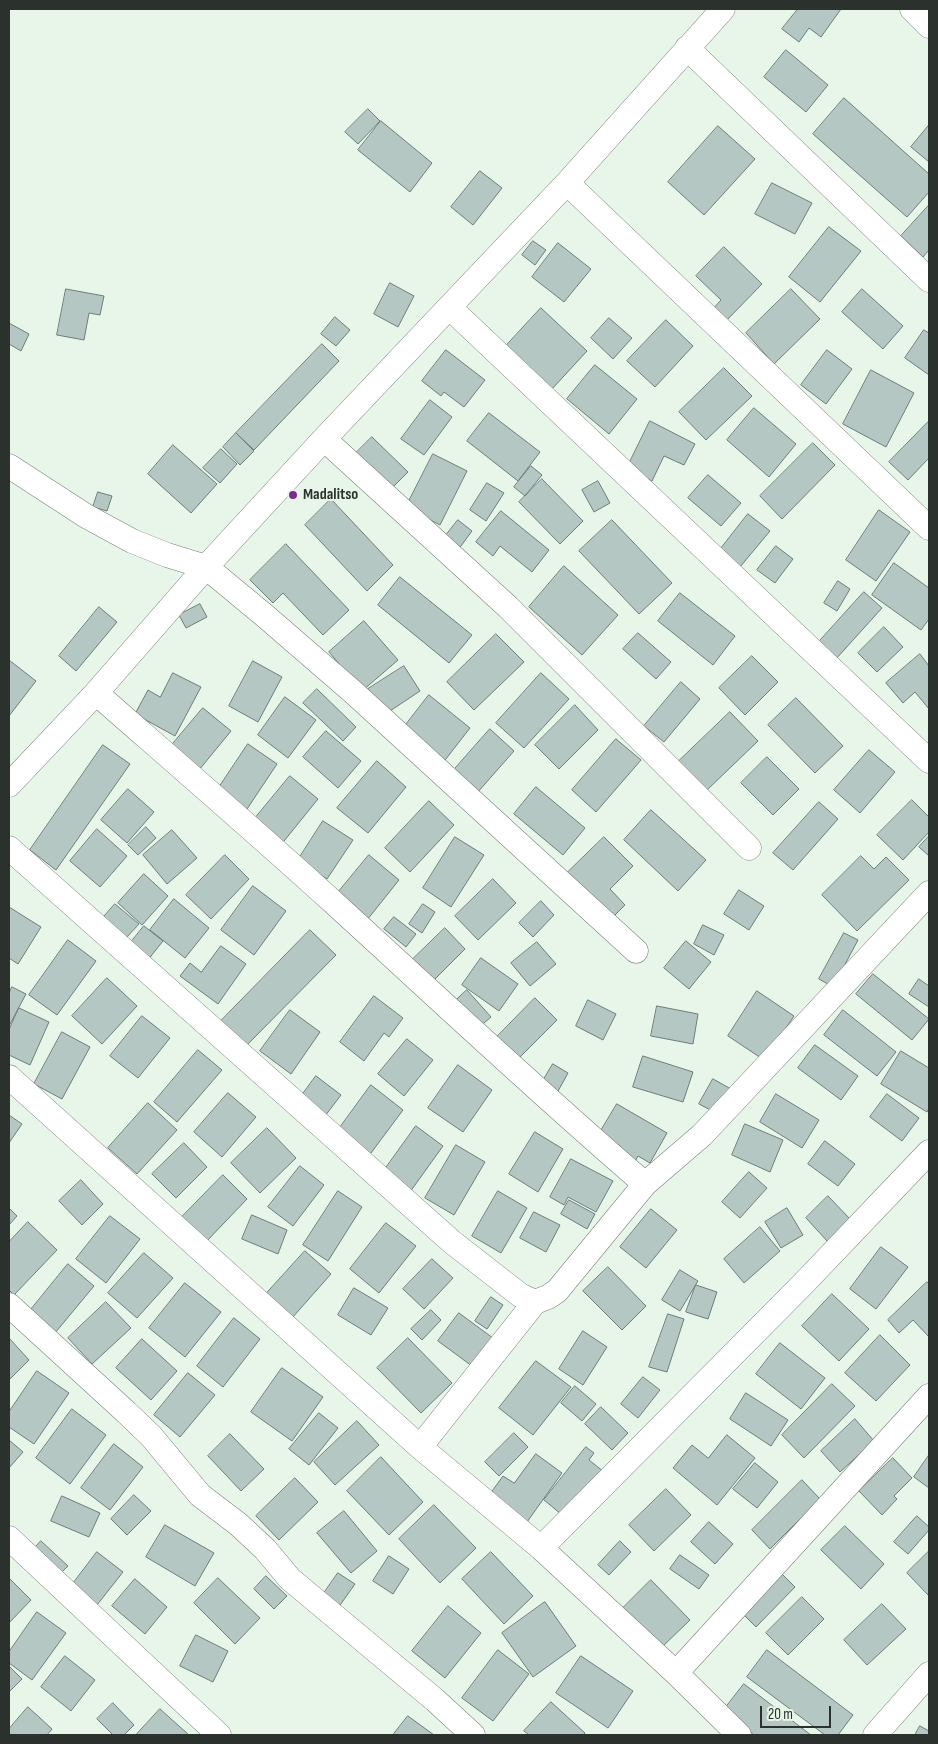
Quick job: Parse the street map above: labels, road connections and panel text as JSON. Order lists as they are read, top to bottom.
{
  "places": ["Madalitso"],
  "scale_bar": "20 m"
}
